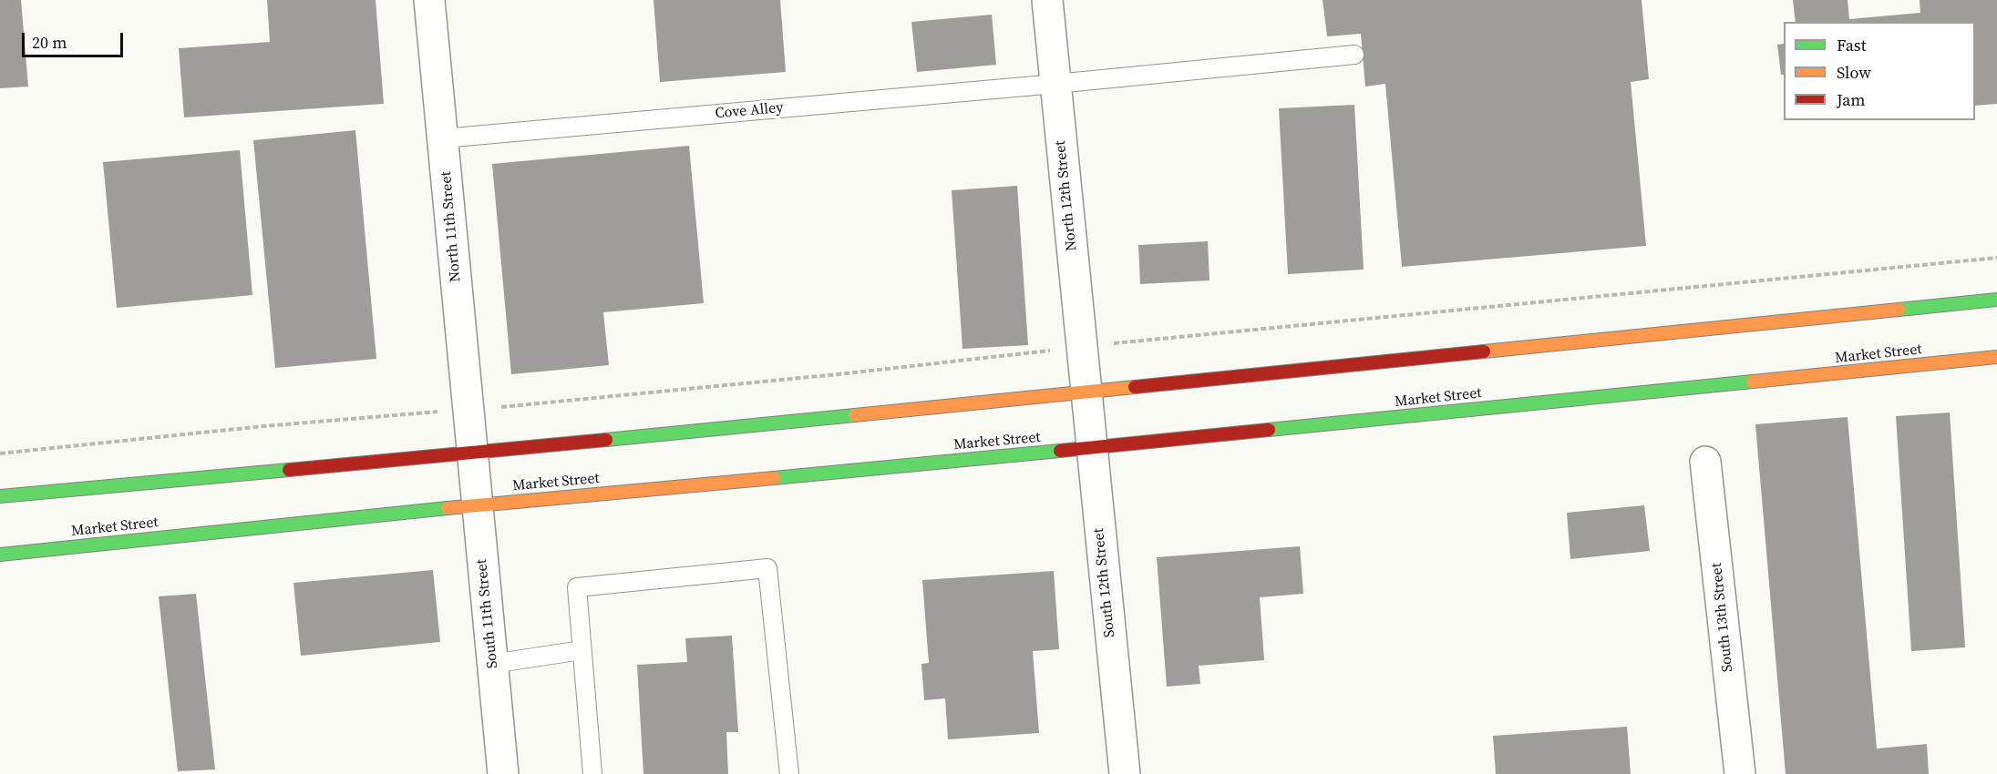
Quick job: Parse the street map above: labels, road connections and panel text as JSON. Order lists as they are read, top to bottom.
{
  "streets": {
    "main road": ["Market Street"],
    "street": [
      "North 12th Street",
      "North 11th Street",
      "South 12th Street",
      "South 11th Street",
      "South 13th Street"
    ],
    "lane": ["Cove Alley"]
  },
  "crossings": [
    ["Cove Alley", "North 12th Street"],
    ["Cove Alley", "North 11th Street"],
    ["North 12th Street", "South 12th Street"],
    ["North 11th Street", "South 11th Street"],
    ["Market Street", "South 12th Street"],
    ["Market Street", "South 11th Street"]
  ],
  "legend": ["Fast", "Slow", "Jam"],
  "scale_bar": "20 m"
}
